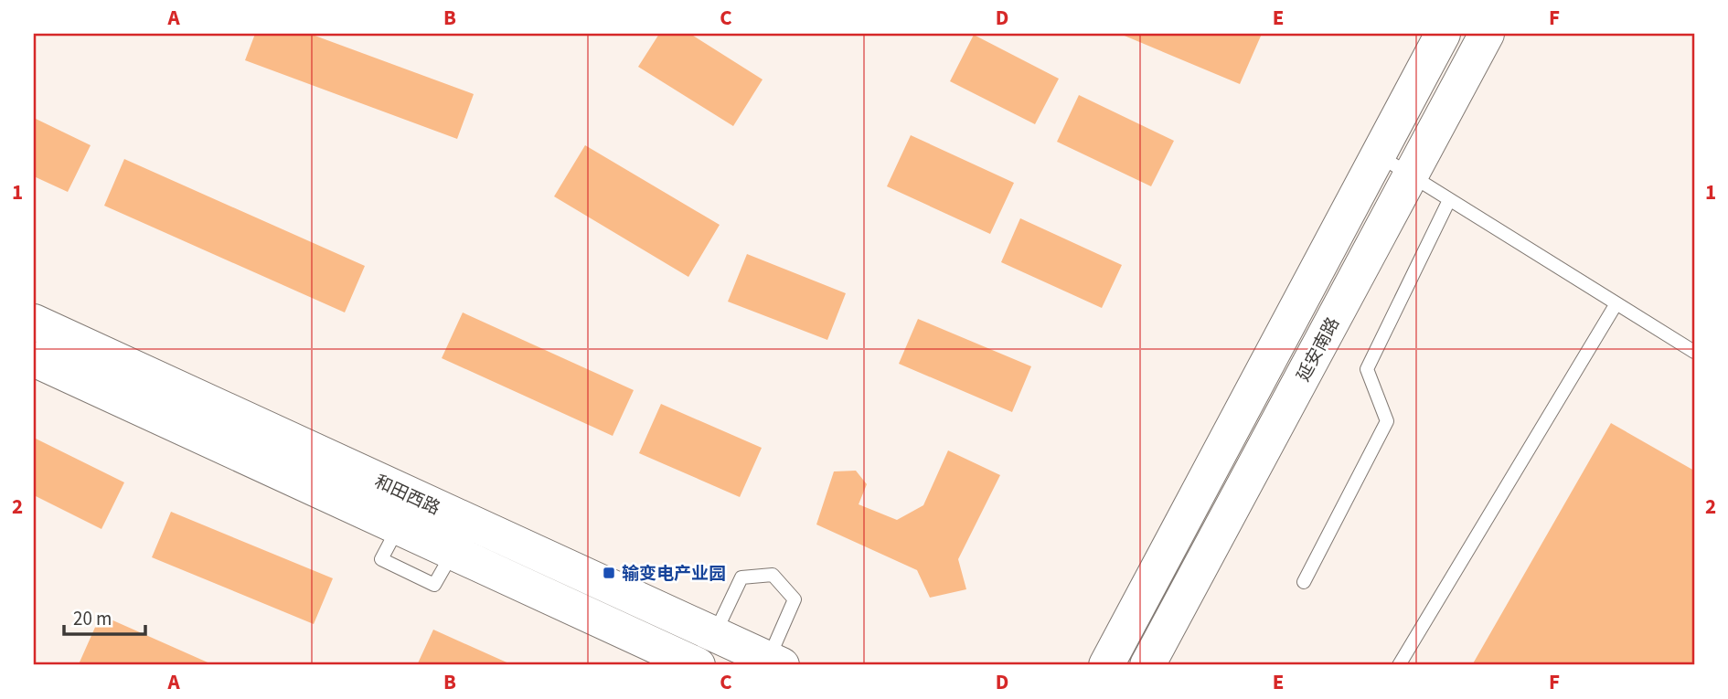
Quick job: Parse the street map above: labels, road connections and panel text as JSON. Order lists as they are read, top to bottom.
{
  "streets": {
    "main road": ["延安南路", "和田西路"]
  },
  "places": {
    "transit": ["输变电产业园"]
  },
  "scale_bar": "20 m",
  "grid": {
    "columns": [
      "A",
      "B",
      "C",
      "D",
      "E",
      "F"
    ],
    "rows": ["1", "2"]
  }
}
